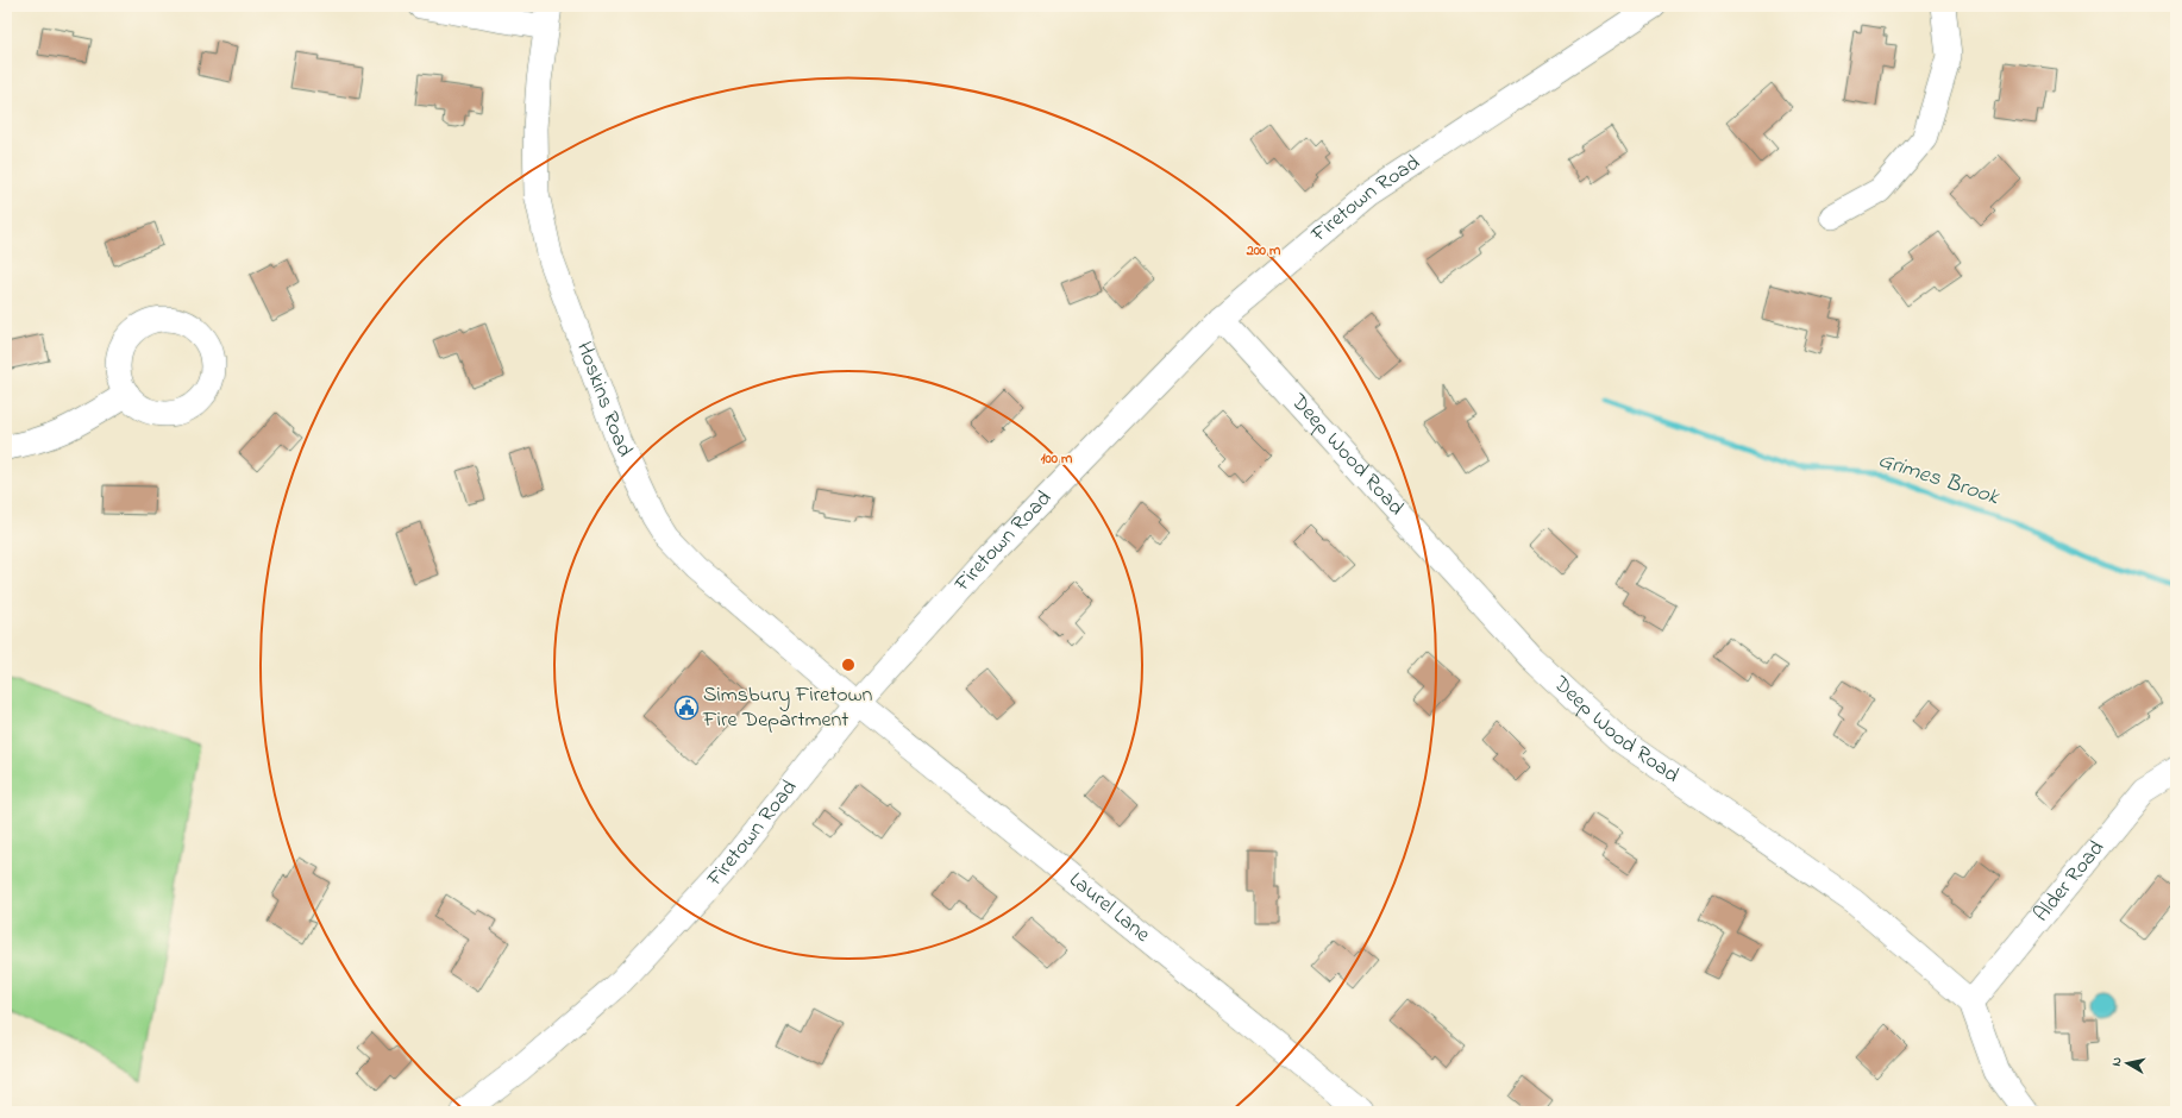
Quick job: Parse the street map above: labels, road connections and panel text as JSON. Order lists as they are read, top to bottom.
{
  "streets": {
    "street": [
      "Firetown Road",
      "Hoskins Road",
      "Deep Wood Road",
      "Alder Road",
      "Laurel Lane"
    ]
  },
  "crossings": [
    ["Firetown Road", "Hoskins Road"],
    ["Firetown Road", "Deep Wood Road"],
    ["Firetown Road", "Laurel Lane"],
    ["Hoskins Road", "Laurel Lane"],
    ["Deep Wood Road", "Alder Road"]
  ],
  "water": ["Grimes Brook"],
  "places": {
    "public building": ["Simsbury Firetown Fire Department"]
  },
  "north": "left",
  "rings": ["200 m", "100 m"]
}
